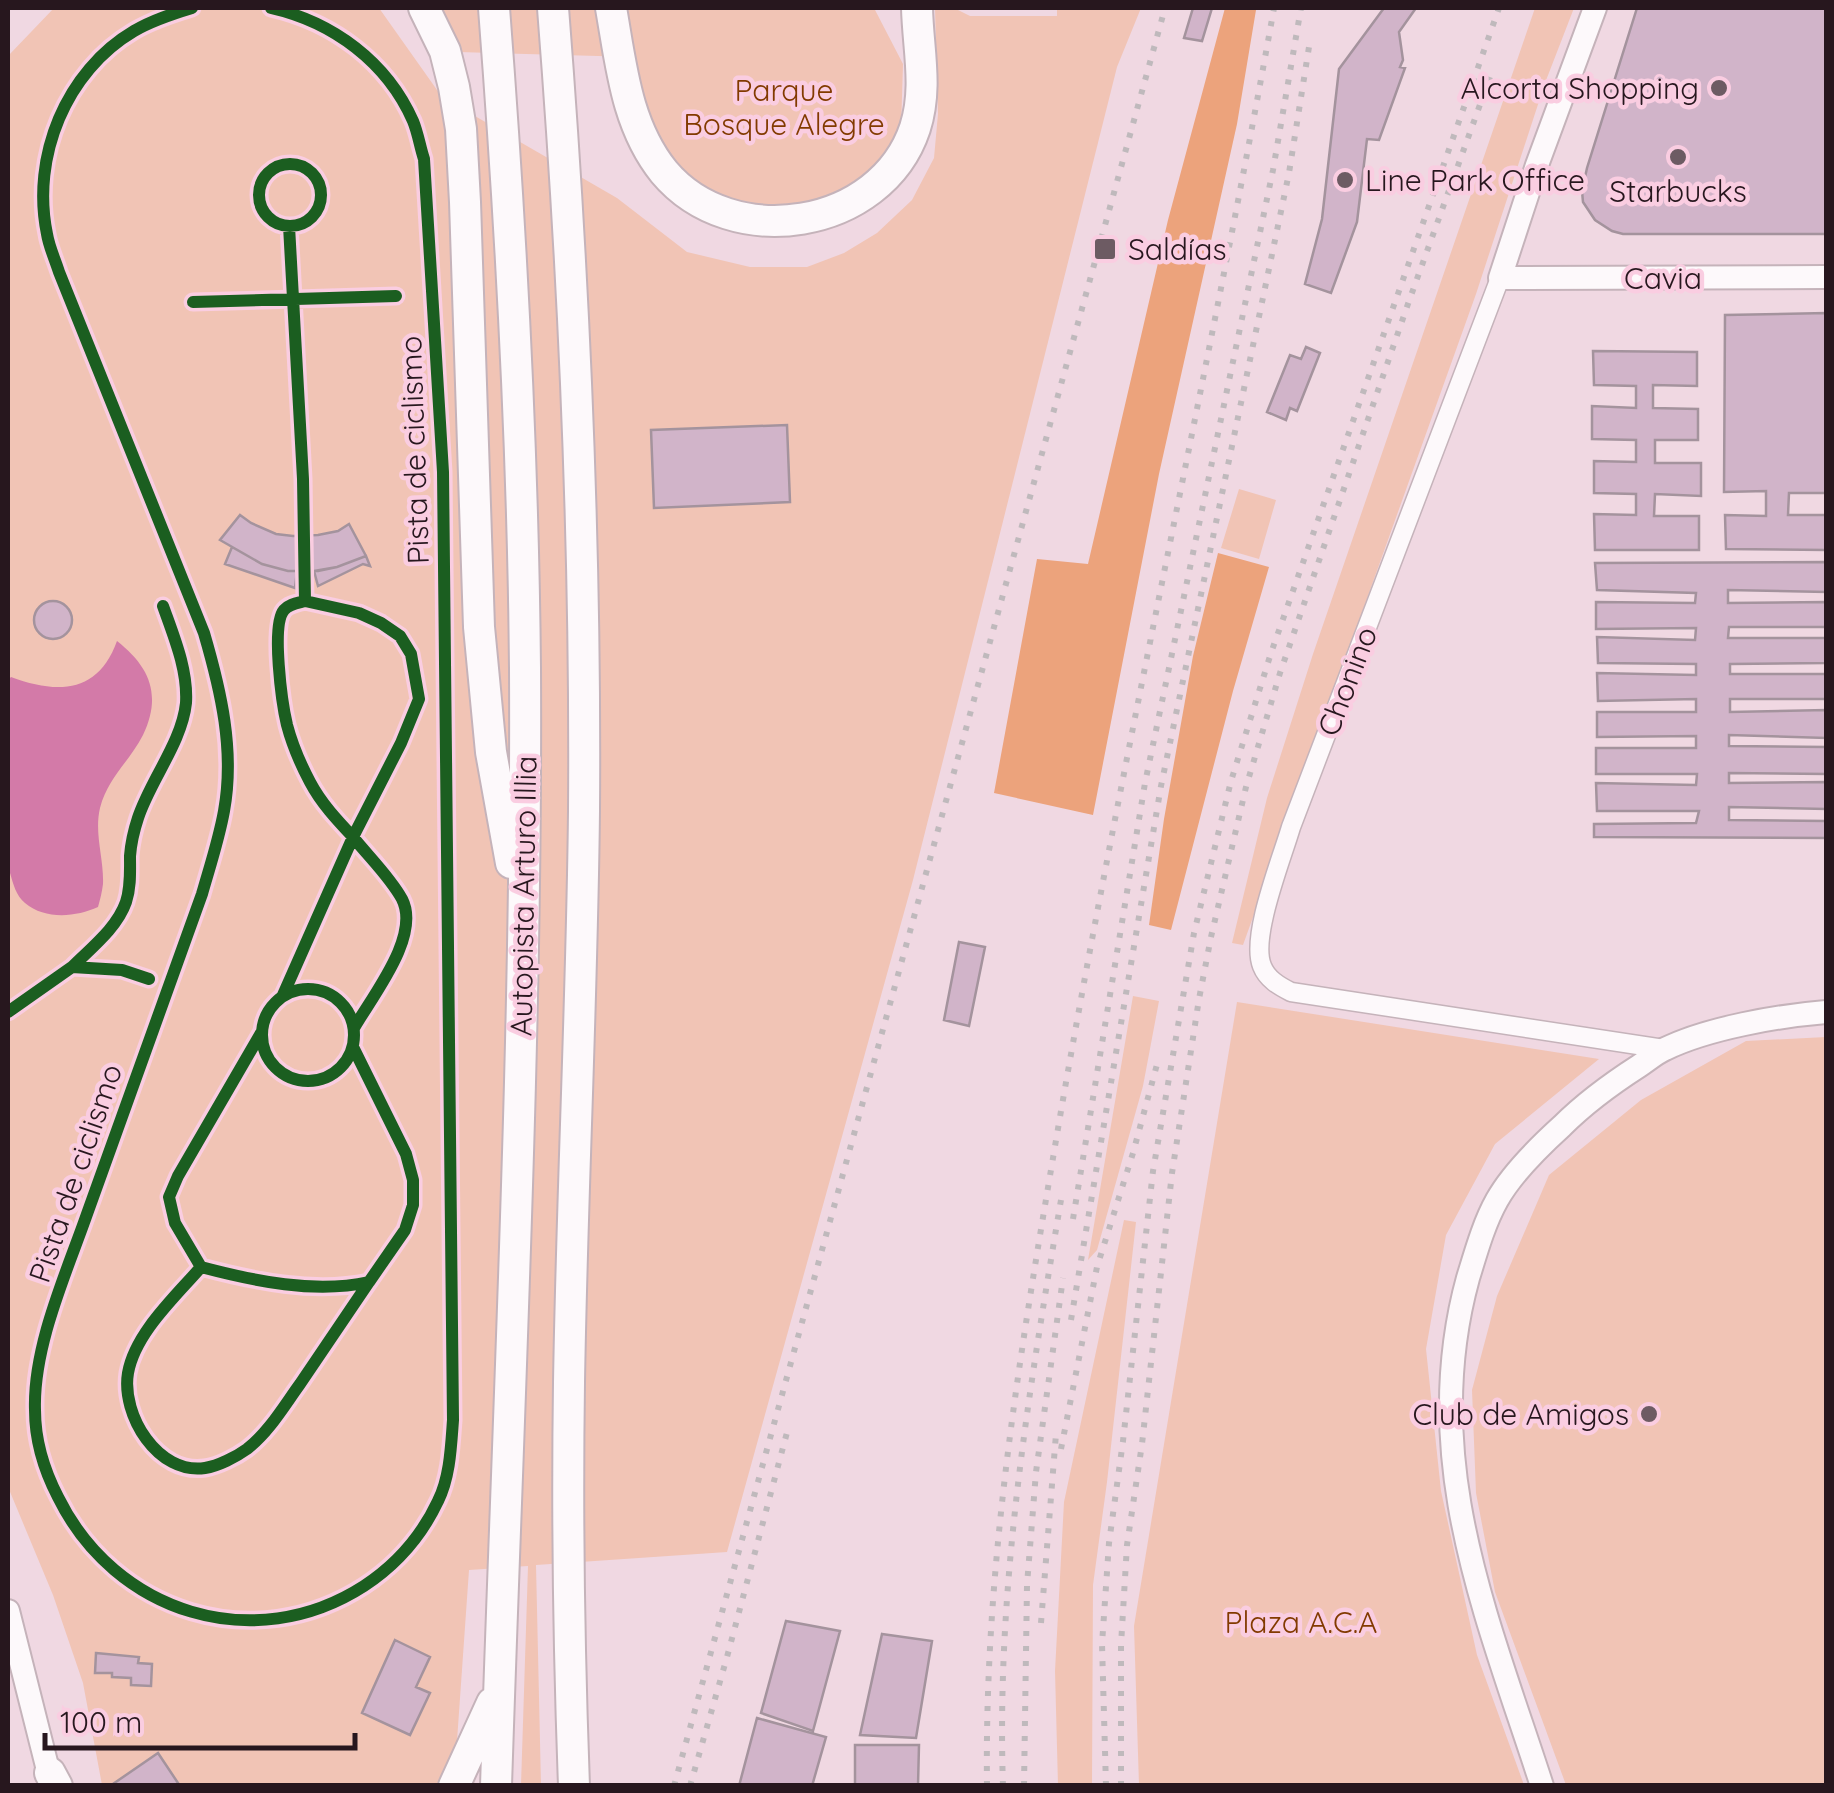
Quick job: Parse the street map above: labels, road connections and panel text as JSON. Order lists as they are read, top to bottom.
{
  "streets": {
    "highway": ["Autopista Arturo Illia"],
    "street": ["Cavia", "Chonino"],
    "cycle path": ["Pista de ciclismo"]
  },
  "crossings": [
    ["Cavia", "Chonino"]
  ],
  "parks": ["Parque Bosque Alegre", "Plaza A.C.A"],
  "places": {
    "other": [
      "Alcorta Shopping",
      "Starbucks",
      "Line Park Office",
      "Club de Amigos"
    ],
    "transit": ["Saldías"]
  },
  "scale_bar": "100 m"
}
